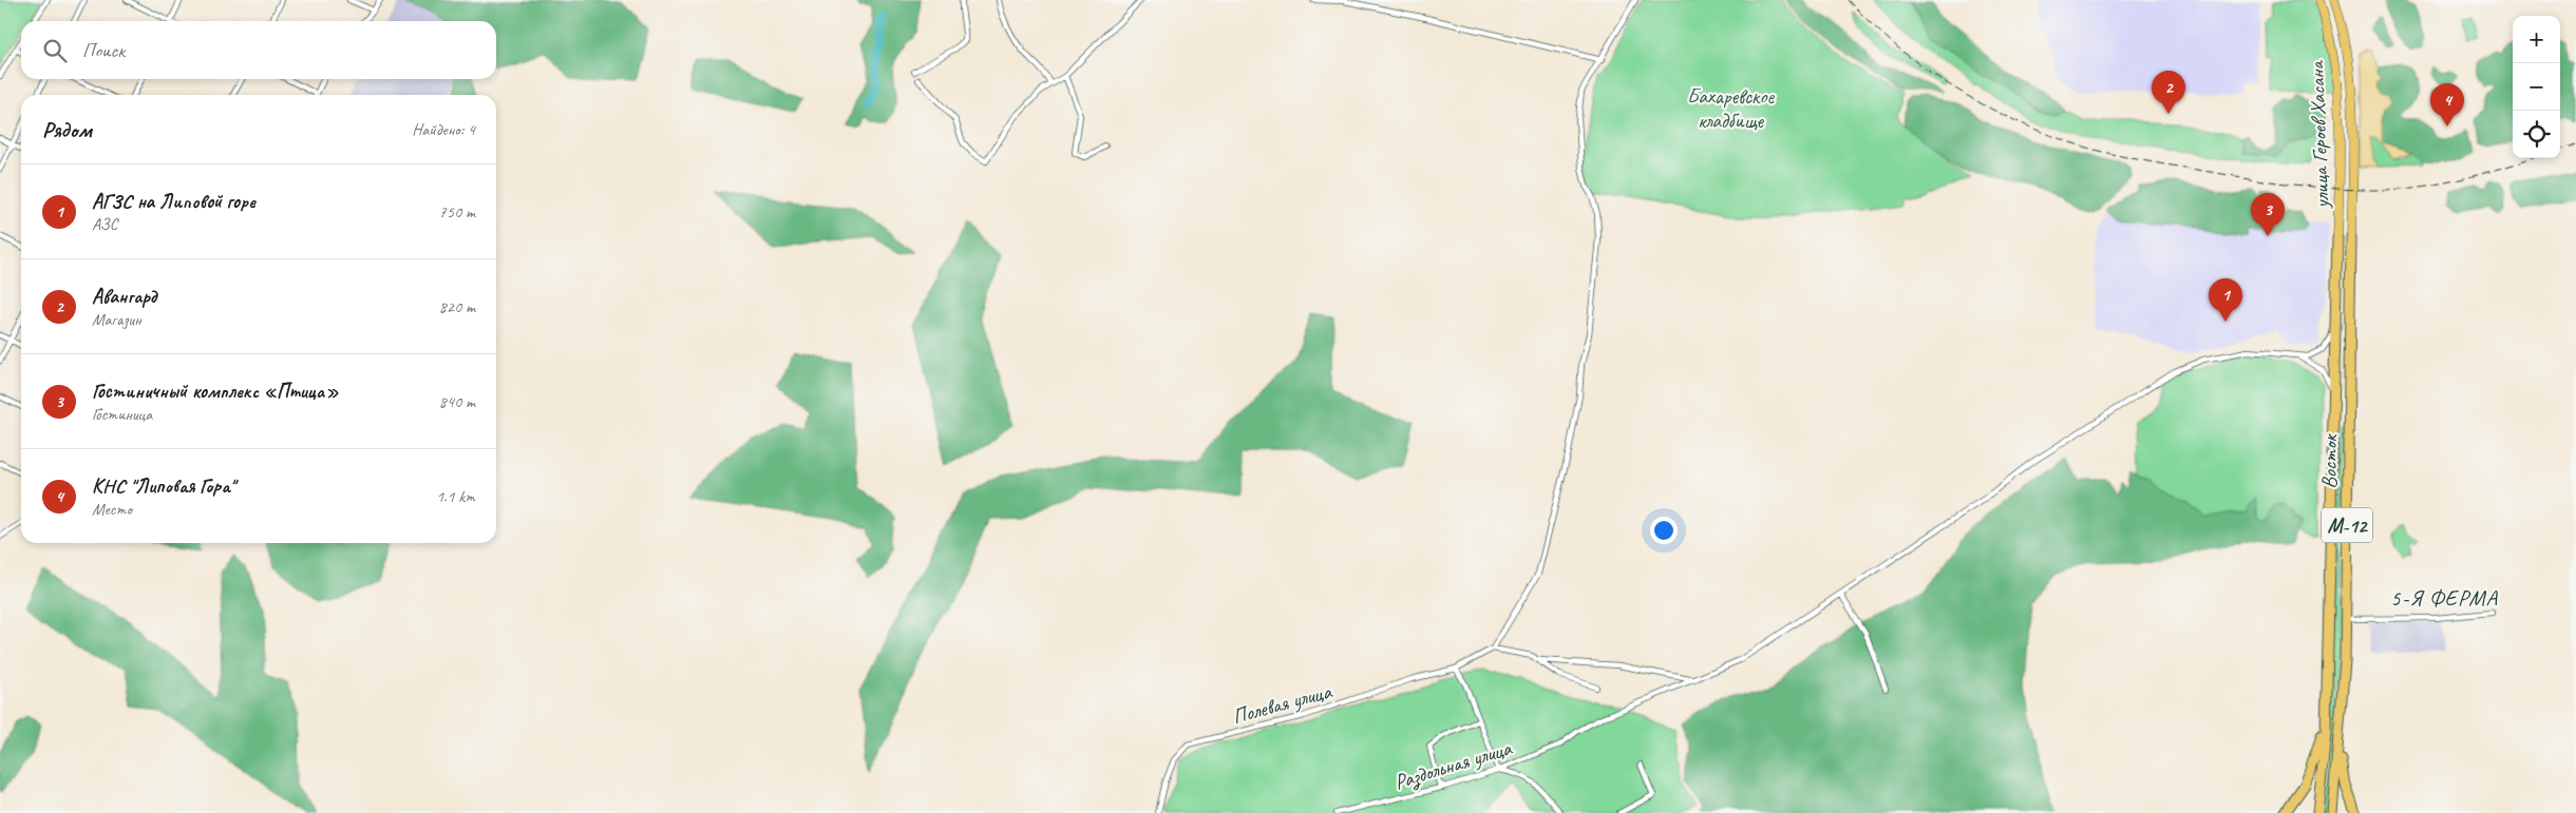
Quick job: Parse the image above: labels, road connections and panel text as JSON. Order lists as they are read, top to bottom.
{
  "streets": {
    "highway": ["Восток", "М-12"],
    "main road": ["улица Героев Хасана"],
    "street": ["Полевая улица", "Раздольная улица"]
  },
  "crossings": [
    ["улица Героев Хасана", "Восток"]
  ],
  "districts": ["5-Я ФЕРМА"],
  "parks": ["Бахаревское кладбище"],
  "page": {
    "map_buttons": ["+", "−"],
    "search": "Поиск",
    "pins": [
      "2",
      "4",
      "3",
      "1"
    ],
    "heading": ["Рядом", "Найдено: 4"],
    "list": [
      {
        "mark": "1",
        "name": "АГЗС на Липовой горе",
        "note": "АЗС",
        "value": "750 m"
      },
      {
        "mark": "2",
        "name": "Авангард",
        "note": "Магазин",
        "value": "820 m"
      },
      {
        "mark": "3",
        "name": "Гостиничный комплекс «Птица»",
        "note": "Гостиница",
        "value": "840 m"
      },
      {
        "mark": "4",
        "name": "КНС \"Липовая Гора\"",
        "note": "Место",
        "value": "1.1 km"
      }
    ]
  }
}
